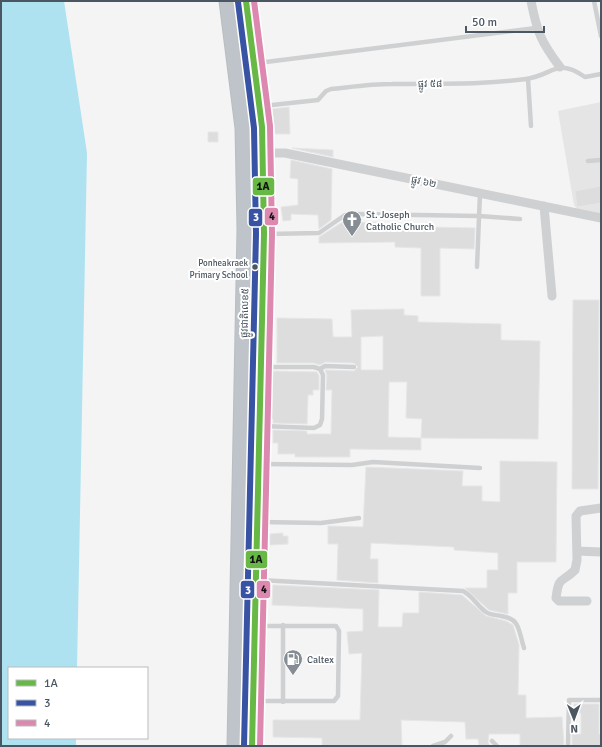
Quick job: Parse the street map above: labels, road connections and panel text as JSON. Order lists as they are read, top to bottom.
{
  "streets": {
    "highway": ["ផ្លូវជាតិលេខ៥"],
    "street": ["ផ្លូវ ៦២"],
    "lane": ["ផ្លូវ ៥៨"]
  },
  "crossings": [
    ["ផ្លូវ ៥៨", "ផ្លូវជាតិលេខ៥"],
    ["ផ្លូវ ៦២", "ផ្លូវជាតិលេខ៥"]
  ],
  "places": {
    "church": ["St. Joseph Catholic Church"],
    "other": ["Ponheakraek Primary School"],
    "fuel station": ["Caltex"]
  },
  "lines": ["transit line 1A", "transit line 4", "transit line 3"],
  "legend": ["1A", "3", "4"],
  "scale_bar": "50 m",
  "north": "bottom"
}
